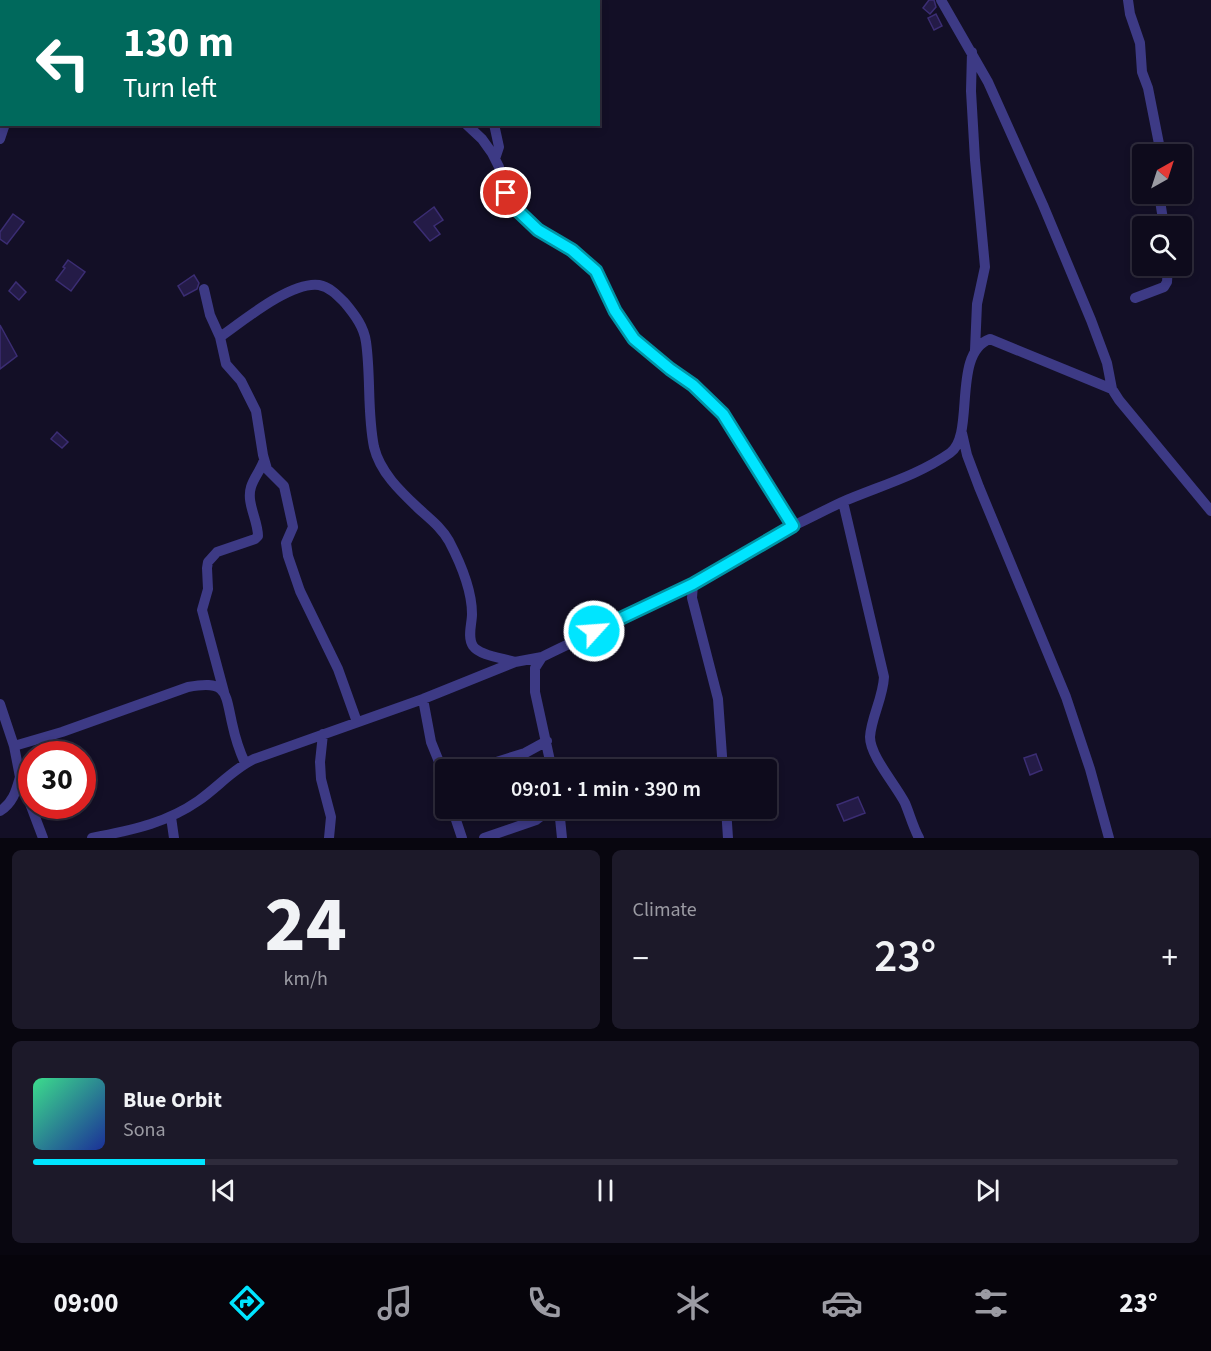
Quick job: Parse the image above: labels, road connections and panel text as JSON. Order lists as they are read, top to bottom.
{
  "north": "top right",
  "page": {
    "turn": ["130 m", "Turn left"],
    "limit": "30",
    "trip": "09:01 · 1 min · 390 m",
    "tile": [
      ["24", "km/h"],
      "Climate"
    ],
    "heat": ["−", "23°", "+"],
    "song": ["Blue Orbit", "Sona"],
    "tabs": ["09:00", "23°"]
  }
}
